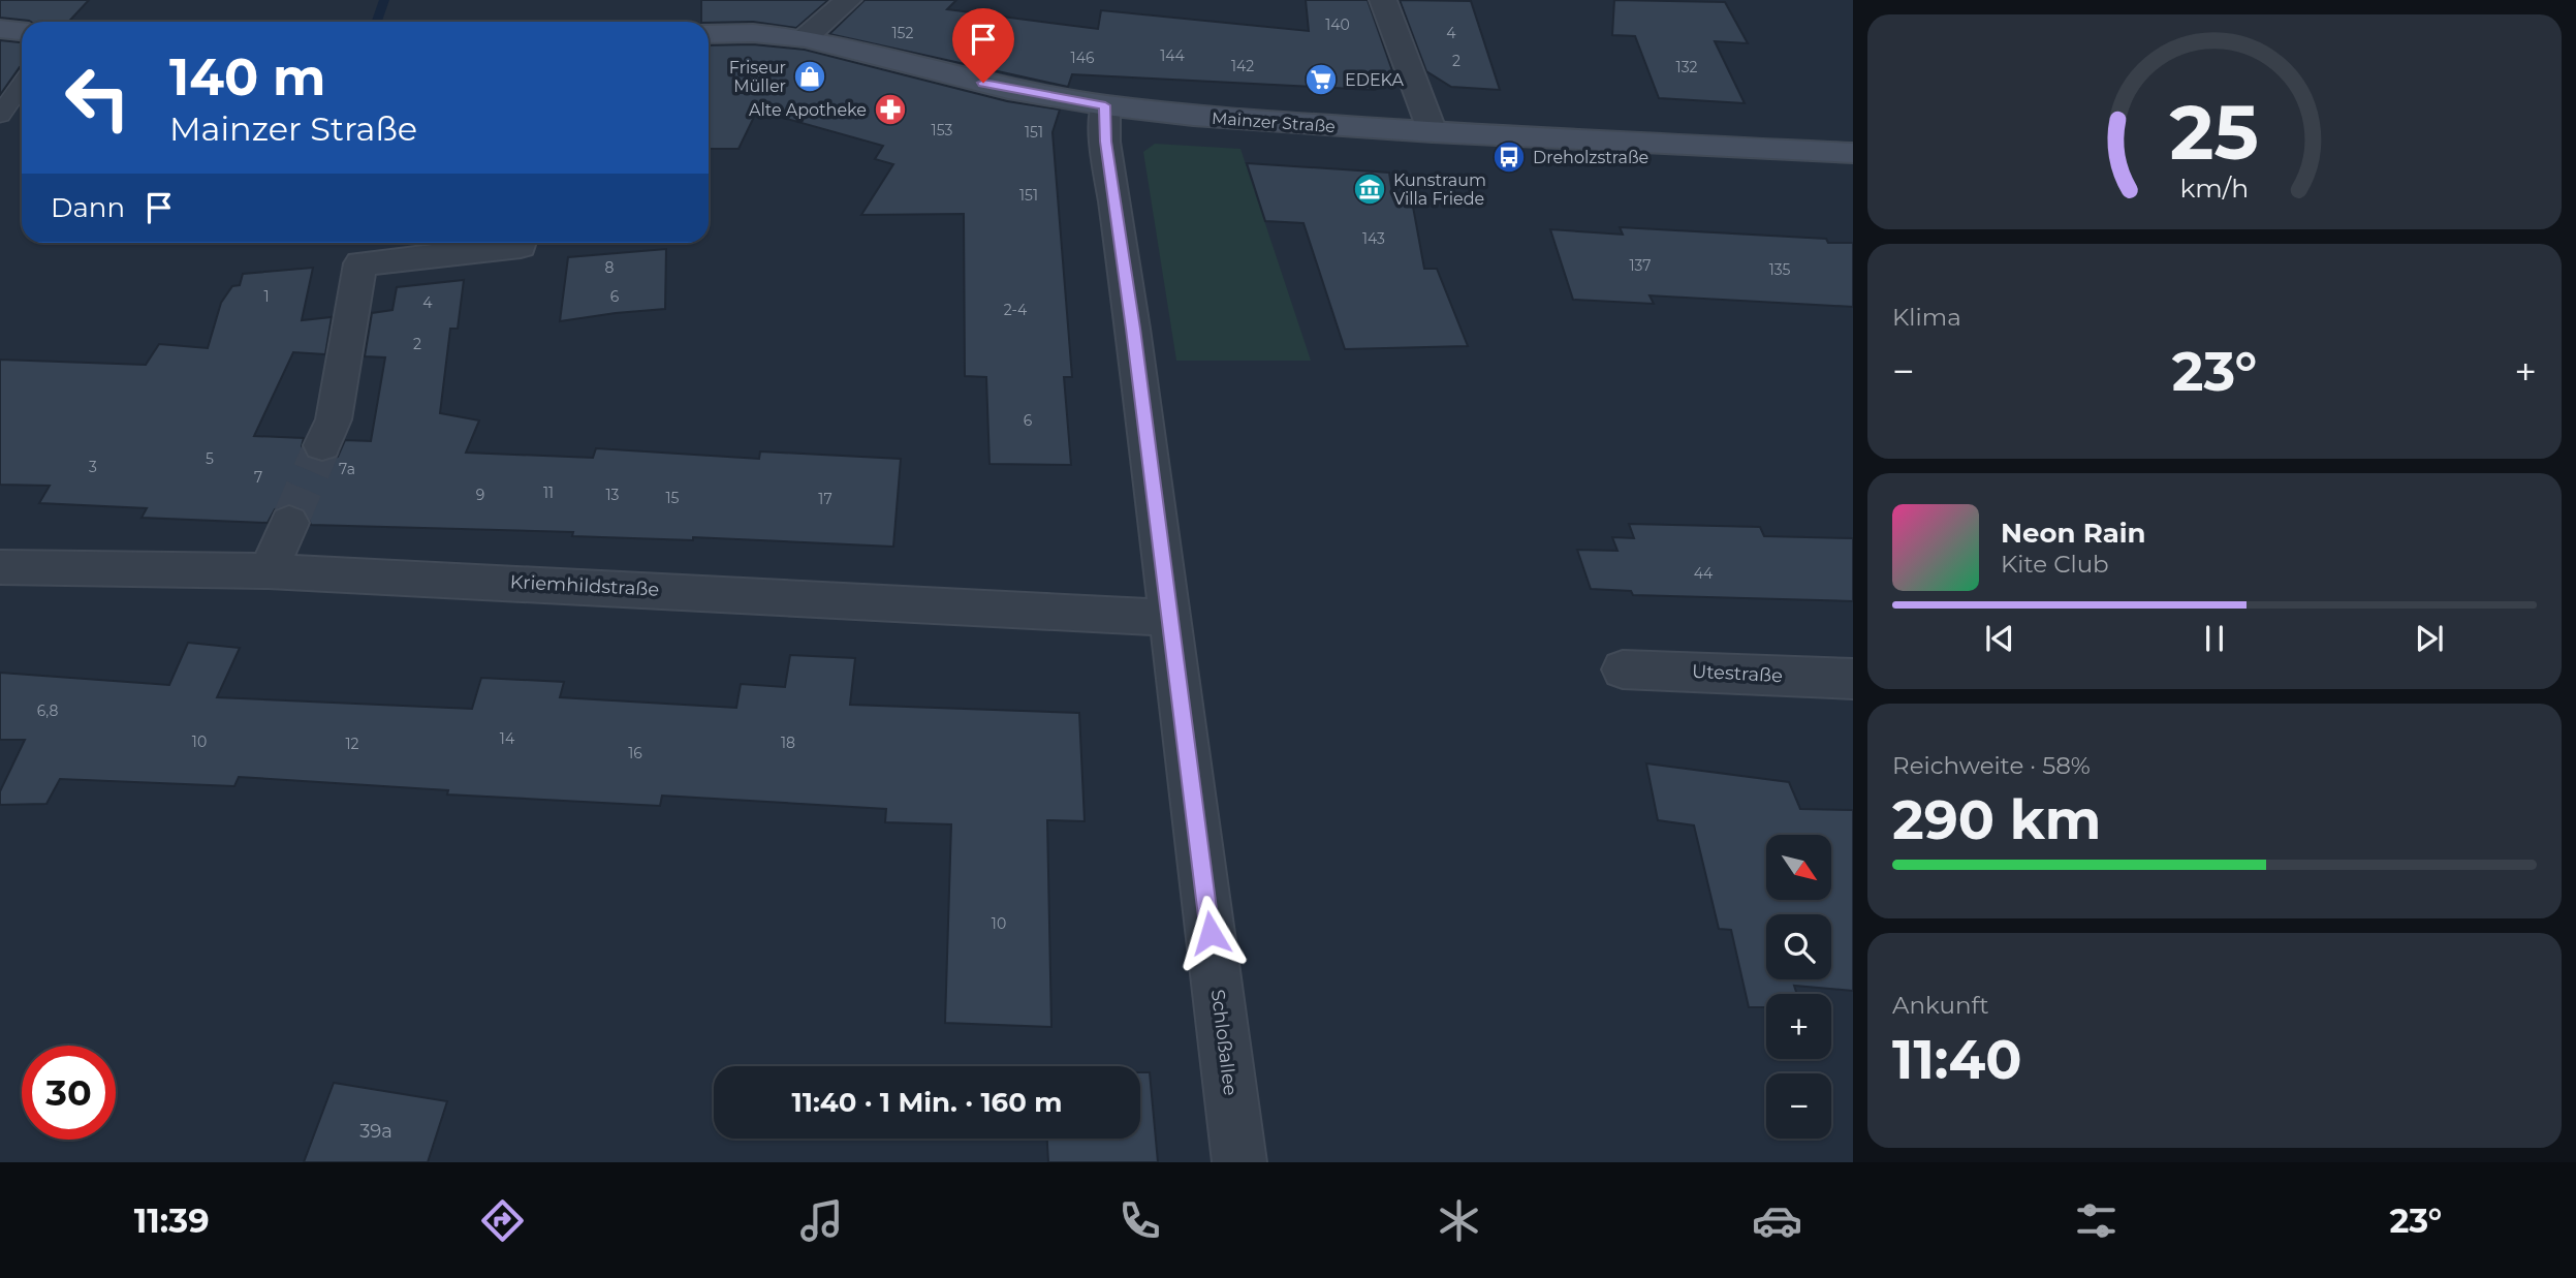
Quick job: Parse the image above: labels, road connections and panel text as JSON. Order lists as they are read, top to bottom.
{
  "streets": {
    "street": [
      "Mainzer Straße",
      "Kriemhildstraße",
      "Utestraße",
      "Schloßallee"
    ]
  },
  "crossings": [
    ["Mainzer Straße", "Schloßallee"],
    ["Kriemhildstraße", "Schloßallee"]
  ],
  "places": {
    "shop": ["Friseur Müller"],
    "supermarket": ["EDEKA"],
    "pharmacy": ["Alte Apotheke"],
    "bus stop": ["Dreholzstraße"],
    "museum": ["Kunstraum Villa Friede"]
  },
  "house_numbers": [
    "140",
    "152",
    "4",
    "144",
    "146",
    "2",
    "142",
    "132",
    "153",
    "151",
    "151",
    "143",
    "137",
    "8",
    "135",
    "1",
    "6",
    "4",
    "2-4",
    "2",
    "6",
    "5",
    "3",
    "7a",
    "7",
    "11",
    "9",
    "13",
    "15",
    "17",
    "44",
    "6,8",
    "14",
    "10",
    "18",
    "12",
    "16",
    "10",
    "39a"
  ],
  "north": "bottom right",
  "page": {
    "turn": ["140 m", "Mainzer Straße"],
    "then": "Dann",
    "tile": [
      "Klima",
      ["Reichweite · 58%", "290 km"],
      ["Ankunft", "11:40"]
    ],
    "heat": ["−", "23°", "+"],
    "song": ["Neon Rain", "Kite Club"],
    "map_buttons": ["+", "−"],
    "limit": "30",
    "trip": "11:40 · 1 Min. · 160 m",
    "tabs": ["11:39", "23°"],
    "gauge": ["25", "km/h"]
  }
}
